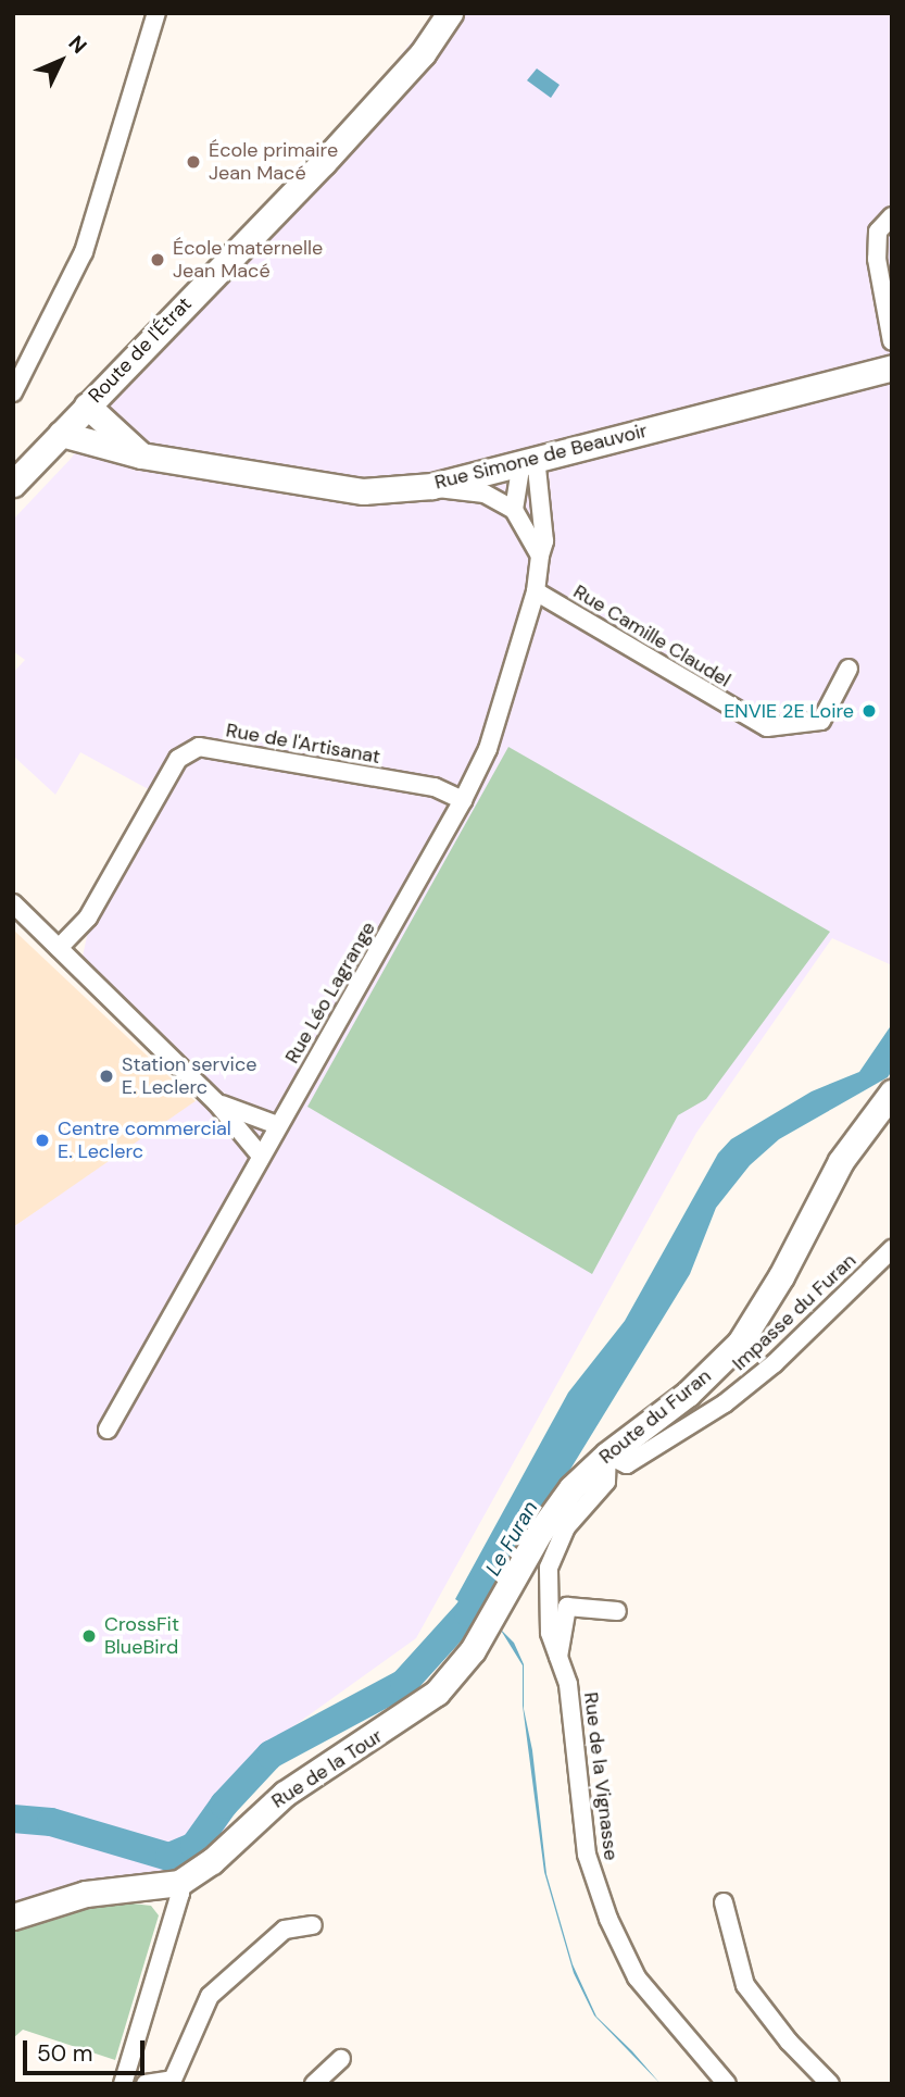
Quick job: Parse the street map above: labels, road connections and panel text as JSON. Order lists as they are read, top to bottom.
{
  "streets": {
    "main road": [
      "Route de l'Étrat",
      "Rue Simone de Beauvoir",
      "Route du Furan",
      "Rue de la Tour"
    ],
    "street": [
      "Rue Camille Claudel",
      "Rue de l'Artisanat",
      "Rue Léo Lagrange",
      "Impasse du Furan",
      "Rue de la Vignasse"
    ]
  },
  "crossings": [
    ["Route de l'Étrat", "Rue Simone de Beauvoir"],
    ["Rue Simone de Beauvoir", "Rue Léo Lagrange"],
    ["Rue Camille Claudel", "Rue Léo Lagrange"],
    ["Rue de l'Artisanat", "Rue Léo Lagrange"],
    ["Impasse du Furan", "Route du Furan"],
    ["Impasse du Furan", "Rue de la Vignasse"],
    ["Route du Furan", "Rue de la Tour"],
    ["Route du Furan", "Rue de la Vignasse"]
  ],
  "water": ["Le Furan"],
  "places": [
    "École primaire Jean Macé",
    "École maternelle Jean Macé",
    "ENVIE 2E Loire",
    "Station service E. Leclerc",
    "Centre commercial E. Leclerc",
    "CrossFit BlueBird"
  ],
  "scale_bar": "50 m",
  "north": "top right"
}
